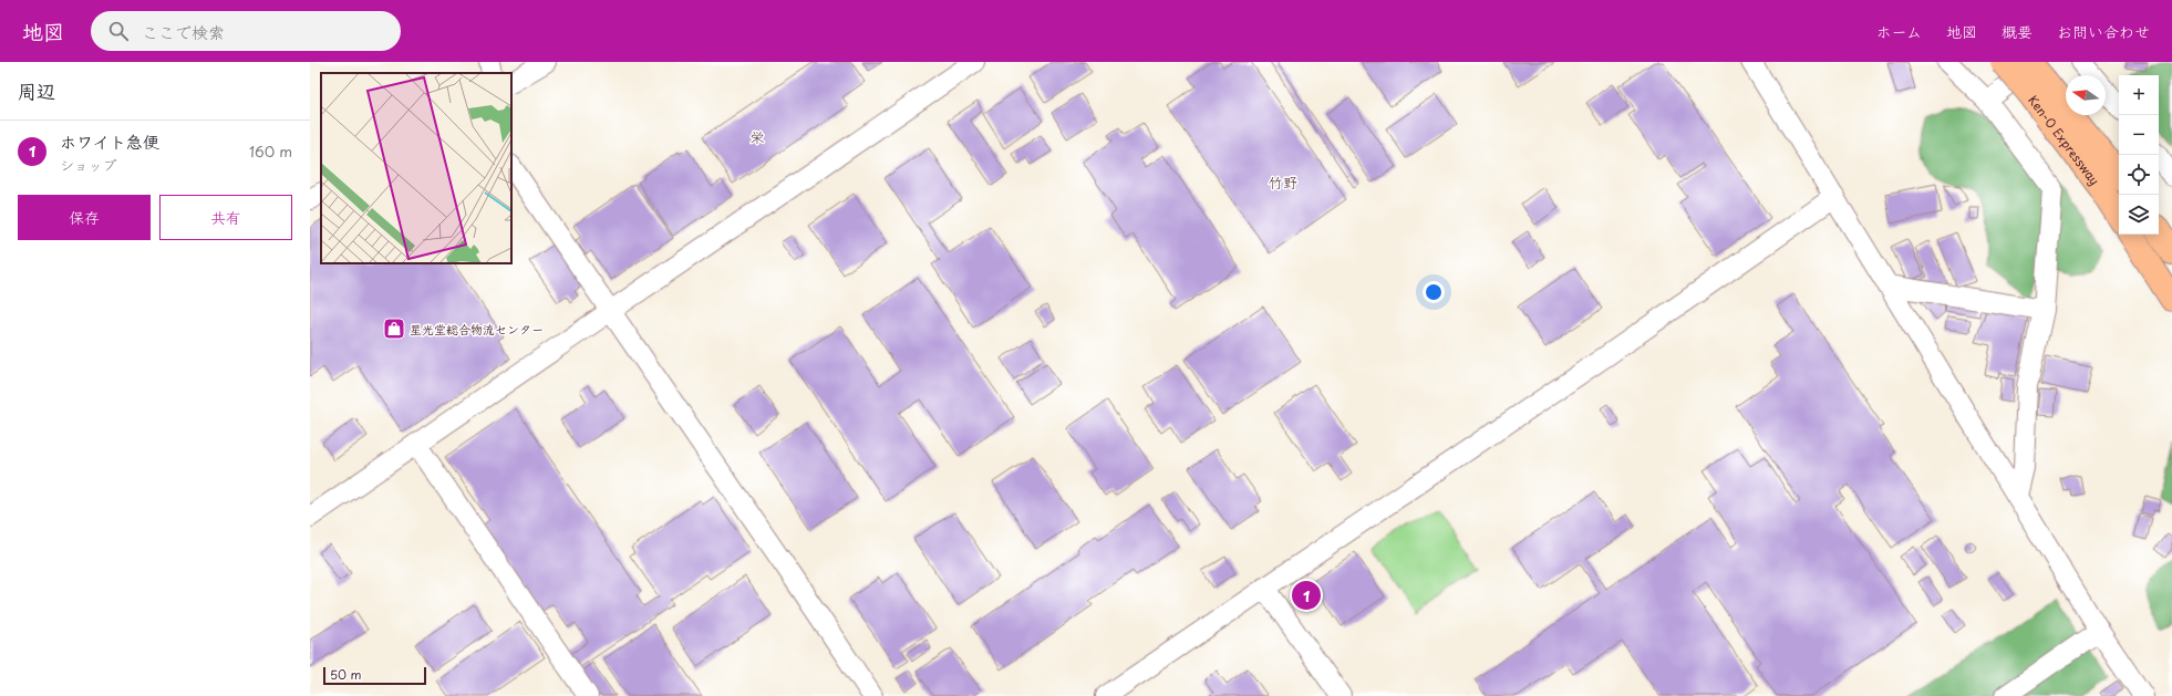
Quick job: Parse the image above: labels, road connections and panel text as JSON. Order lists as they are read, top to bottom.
{
  "streets": {
    "highway": ["Ken-O Expressway"]
  },
  "districts": ["栄", "竹野"],
  "places": {
    "shop": ["星光堂総合物流センター"]
  },
  "scale_bar": "50 m",
  "north": "left",
  "page": {
    "header": "地図",
    "search": "ここで検索",
    "nav": [
      "ホーム",
      "地図",
      "概要",
      "お問い合わせ"
    ],
    "heading": "周辺",
    "map_buttons": ["+", "−"],
    "list": [
      {
        "mark": "1",
        "name": "ホワイト急便",
        "note": "ショップ",
        "value": "160 m"
      }
    ],
    "buttons": ["保存", "共有"],
    "pins": "1",
    "scale": "50 m"
  }
}
